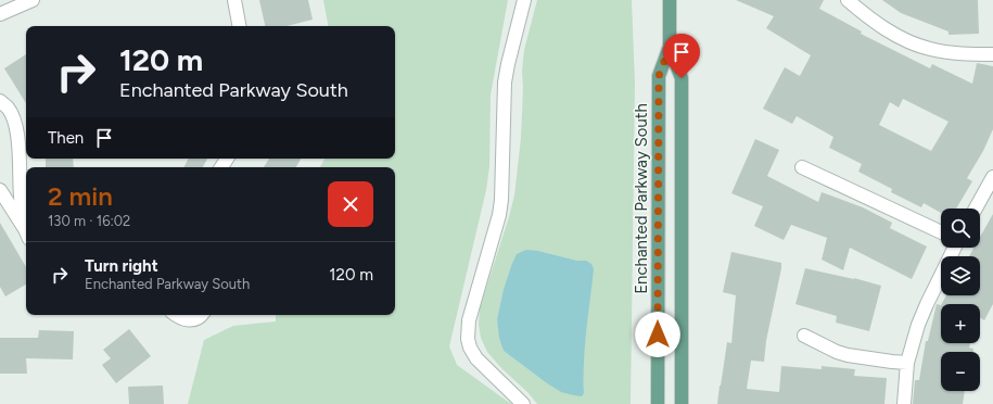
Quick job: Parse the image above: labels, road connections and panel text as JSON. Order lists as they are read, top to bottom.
{
  "streets": {
    "main road": ["Enchanted Parkway South"]
  },
  "page": {
    "turn": ["120 m", "Enchanted Parkway South"],
    "then": "Then",
    "heading": ["2 min", "130 m · 16:02"],
    "map_buttons": ["+", "−"],
    "list": [
      {
        "name": "Turn right",
        "note": "Enchanted Parkway South",
        "value": "120 m"
      }
    ]
  }
}
